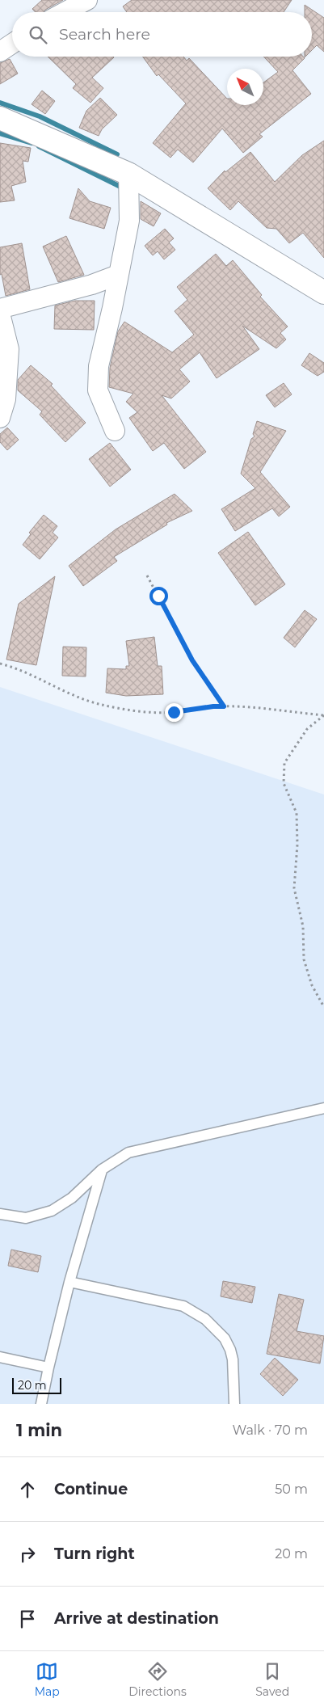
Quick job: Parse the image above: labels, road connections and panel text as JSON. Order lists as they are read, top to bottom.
{
  "scale_bar": "20 m",
  "north": "top left",
  "page": {
    "search": "Search here",
    "scale": "20 m",
    "heading": ["1 min", "Walk · 70 m"],
    "list": [
      ["Continue", "50 m"],
      ["Turn right", "20 m"],
      "Arrive at destination"
    ],
    "nav": ["Map", "Directions", "Saved"]
  }
}
